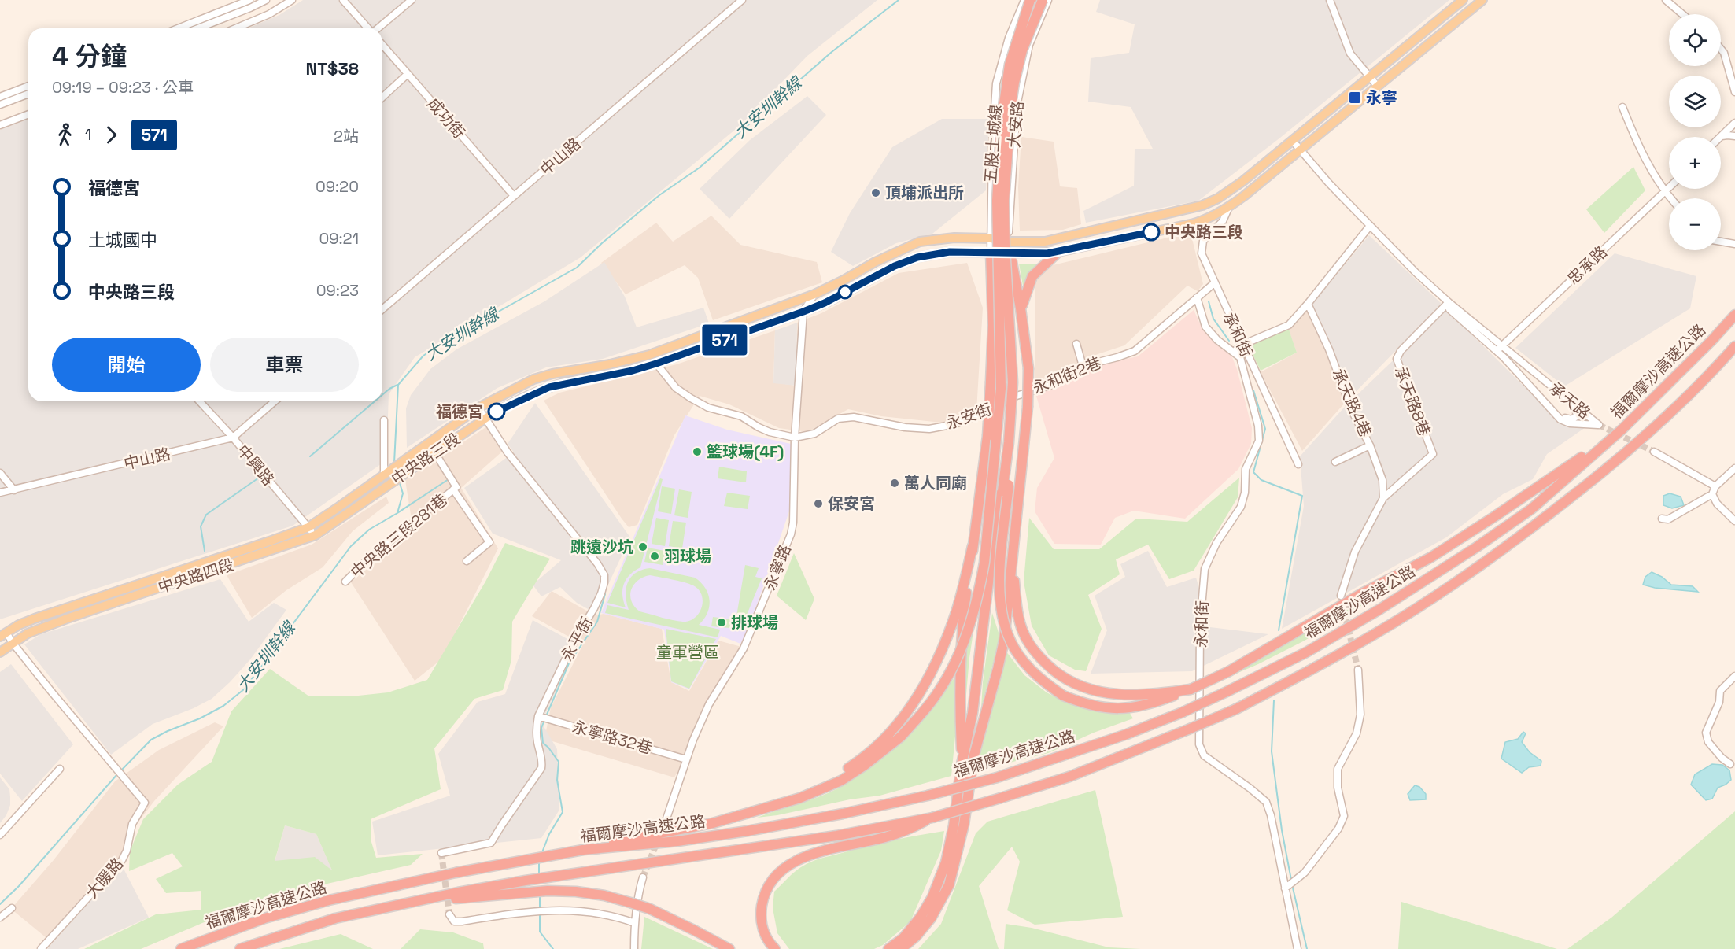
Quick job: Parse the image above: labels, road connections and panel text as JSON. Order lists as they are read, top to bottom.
{
  "streets": {
    "highway": ["五股土城線", "福爾摩沙高速公路"],
    "main road": ["中央路三段", "中央路四段"],
    "street": [
      "成功街",
      "大安路",
      "中山路",
      "忠承路",
      "承和街",
      "永和街2巷",
      "承天路",
      "承天路8巷",
      "承天路4巷",
      "永安街",
      "中興路",
      "中央路三段281巷",
      "永寧路",
      "永和街",
      "永平街",
      "永寧路32巷",
      "大暖路"
    ]
  },
  "crossings": [
    ["成功街", "中山路"],
    ["大安路", "中央路三段"],
    ["中山路", "中興路"],
    ["忠承路", "承天路"],
    ["承和街", "永和街2巷"],
    ["承和街", "中央路三段"],
    ["永和街2巷", "永安街"],
    ["永和街2巷", "永和街"],
    ["承天路", "承天路8巷"],
    ["承天路", "中央路三段"],
    ["承天路8巷", "承天路4巷"],
    ["永安街", "永寧路"],
    ["中央路三段", "中央路三段281巷"],
    ["中央路三段", "永寧路"],
    ["中央路三段", "中央路四段"],
    ["中央路三段", "永平街"],
    ["中興路", "中央路四段"],
    ["永寧路", "永寧路32巷"],
    ["中央路四段", "大暖路"],
    ["永平街", "永寧路32巷"]
  ],
  "water": ["大安圳幹線"],
  "parks": ["童軍營區"],
  "places": {
    "transit": ["永寧"],
    "other": [
      "頂埔派出所",
      "中央路三段",
      "福德宮",
      "籃球場(4F)",
      "萬人同廟",
      "保安宮",
      "跳遠沙坑",
      "羽球場",
      "排球場"
    ]
  },
  "lines": ["bus line 571"],
  "page": {
    "on_map": "571",
    "map_buttons": ["+", "−"],
    "heading": ["4 分鐘", "09:19 – 09:23 · 公車", "NT$38"],
    "legs": ["1", "571", "2站"],
    "list": [
      {
        "name": "福德宮",
        "value": "09:20"
      },
      {
        "name": "土城國中",
        "value": "09:21"
      },
      {
        "name": "中央路三段",
        "value": "09:23"
      }
    ],
    "buttons": ["開始", "車票"]
  }
}
